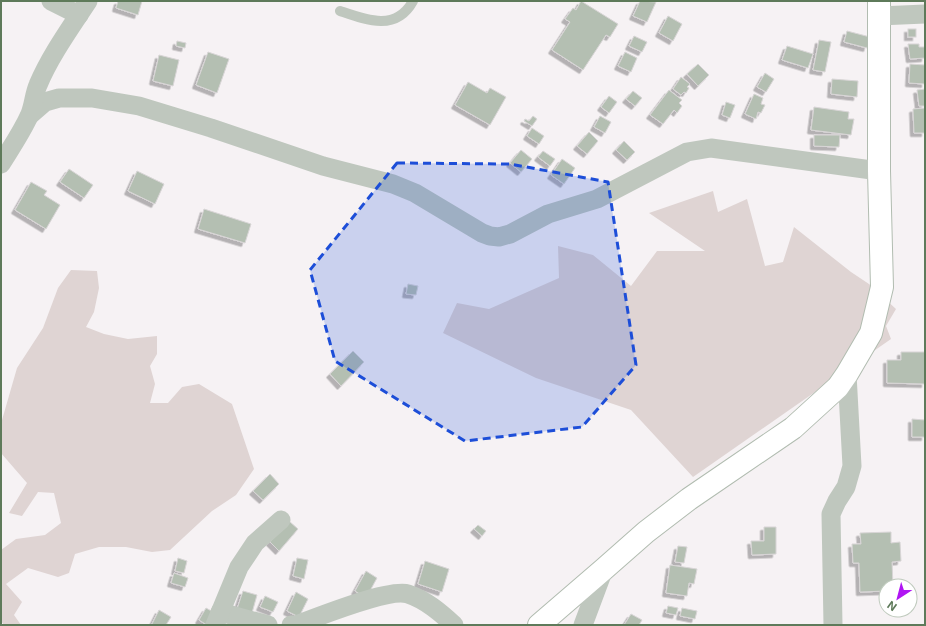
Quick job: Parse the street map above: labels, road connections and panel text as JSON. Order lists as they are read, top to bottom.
{
  "north": "bottom left"
}
